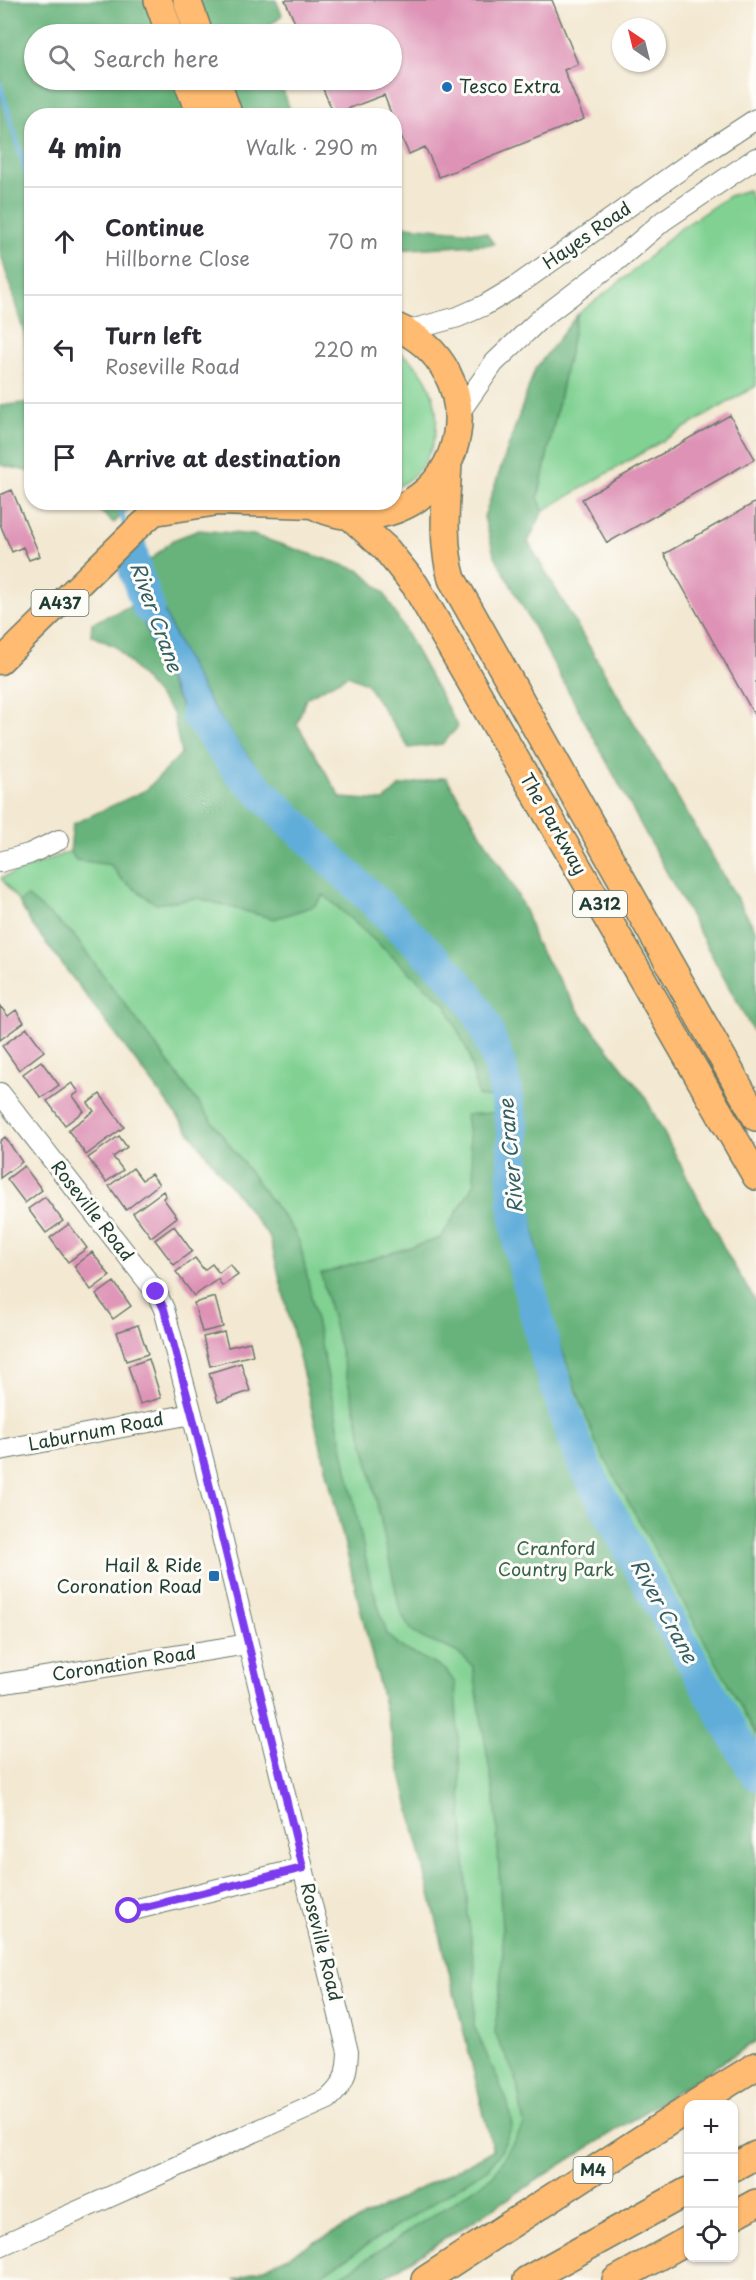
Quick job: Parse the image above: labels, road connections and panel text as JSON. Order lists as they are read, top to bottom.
{
  "streets": {
    "highway": ["The Parkway", "A312", "M4"],
    "main road": ["A437"],
    "street": [
      "Hayes Road",
      "Roseville Road",
      "Laburnum Road",
      "Coronation Road"
    ]
  },
  "crossings": [
    ["Roseville Road", "Laburnum Road"],
    ["Roseville Road", "Coronation Road"]
  ],
  "water": ["River Crane"],
  "parks": ["Cranford Country Park"],
  "places": {
    "other": ["Tesco Extra"],
    "transit": ["Hail & Ride Coronation Road"]
  },
  "north": "top left",
  "page": {
    "search": "Search here",
    "heading": ["4 min", "Walk · 290 m"],
    "list": [
      ["Continue", "Hillborne Close", "70 m"],
      ["Turn left", "Roseville Road", "220 m"],
      "Arrive at destination"
    ],
    "map_buttons": ["+", "−"]
  }
}
